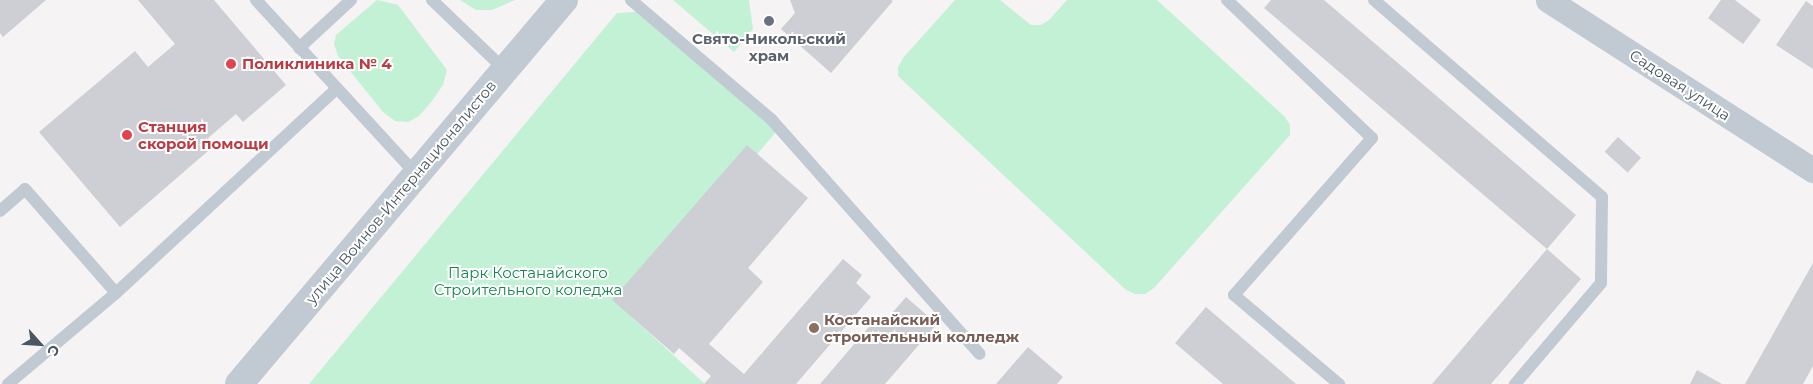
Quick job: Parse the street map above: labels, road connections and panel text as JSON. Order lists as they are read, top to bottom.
{
  "streets": {
    "street": ["Садовая улица", "улица Воинов-Интернационалистов"]
  },
  "parks": ["Парк Костанайского Строительного коледжа"],
  "places": [
    "Свято-Никольский храм",
    "Поликлиника № 4",
    "Станция скорой помощи",
    "Костанайский строительный колледж"
  ],
  "north": "bottom right"
}
